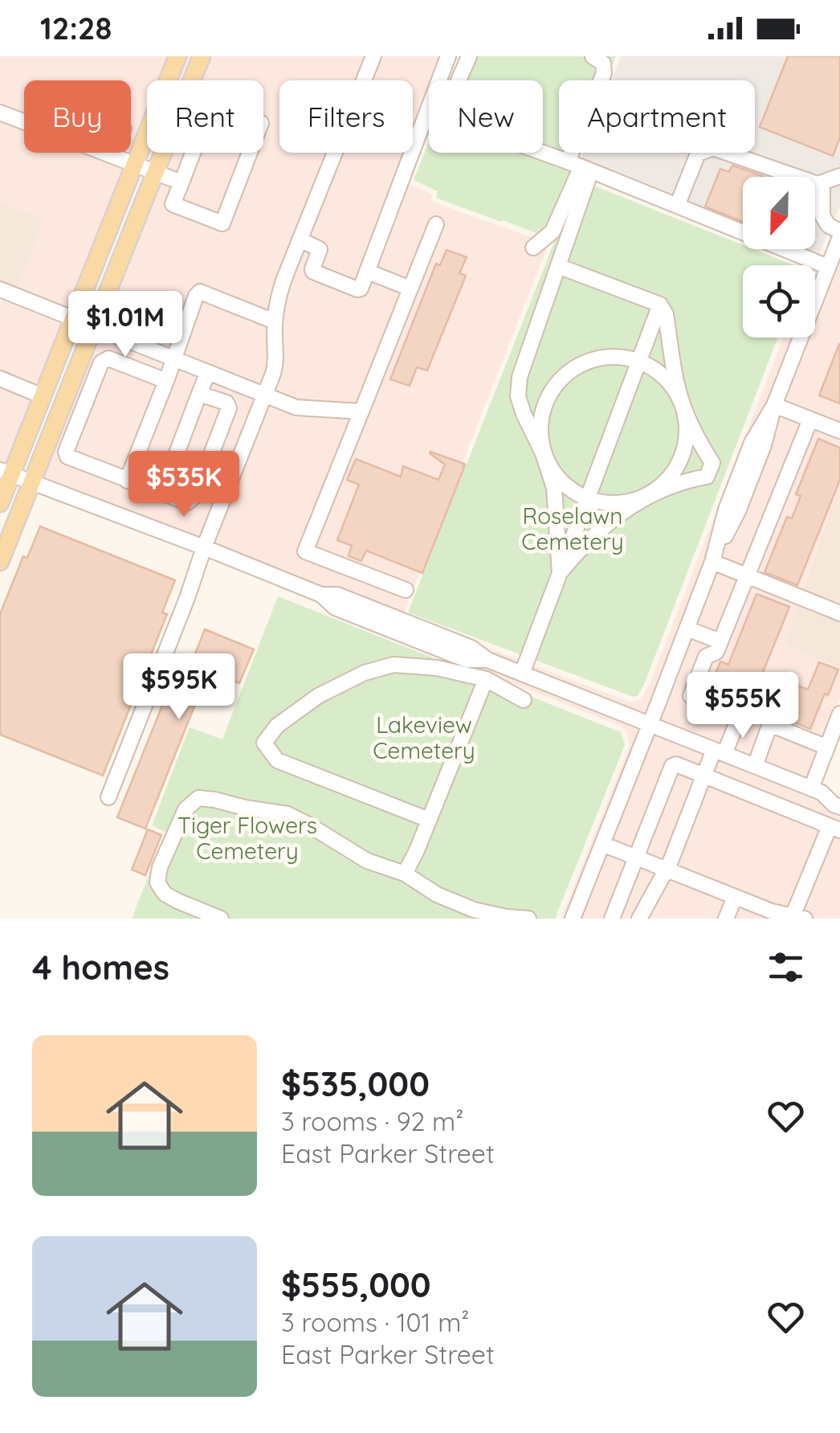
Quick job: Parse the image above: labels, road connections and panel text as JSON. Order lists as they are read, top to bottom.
{
  "parks": ["Roselawn Cemetery", "Lakeview Cemetery", "Tiger Flowers Cemetery"],
  "north": "bottom",
  "page": {
    "status": "12:28",
    "chip": [
      "Buy",
      "Rent",
      "Filters",
      "New",
      "Apartment"
    ],
    "price": [
      "$1.01M",
      "$535K",
      "$595K",
      "$555K"
    ],
    "heading": "4 homes",
    "list": [
      {
        "name": "$535,000",
        "note": "3 rooms · 92 m² · East Parker Street"
      },
      {
        "name": "$555,000",
        "note": "3 rooms · 101 m² · East Parker Street"
      }
    ]
  }
}
